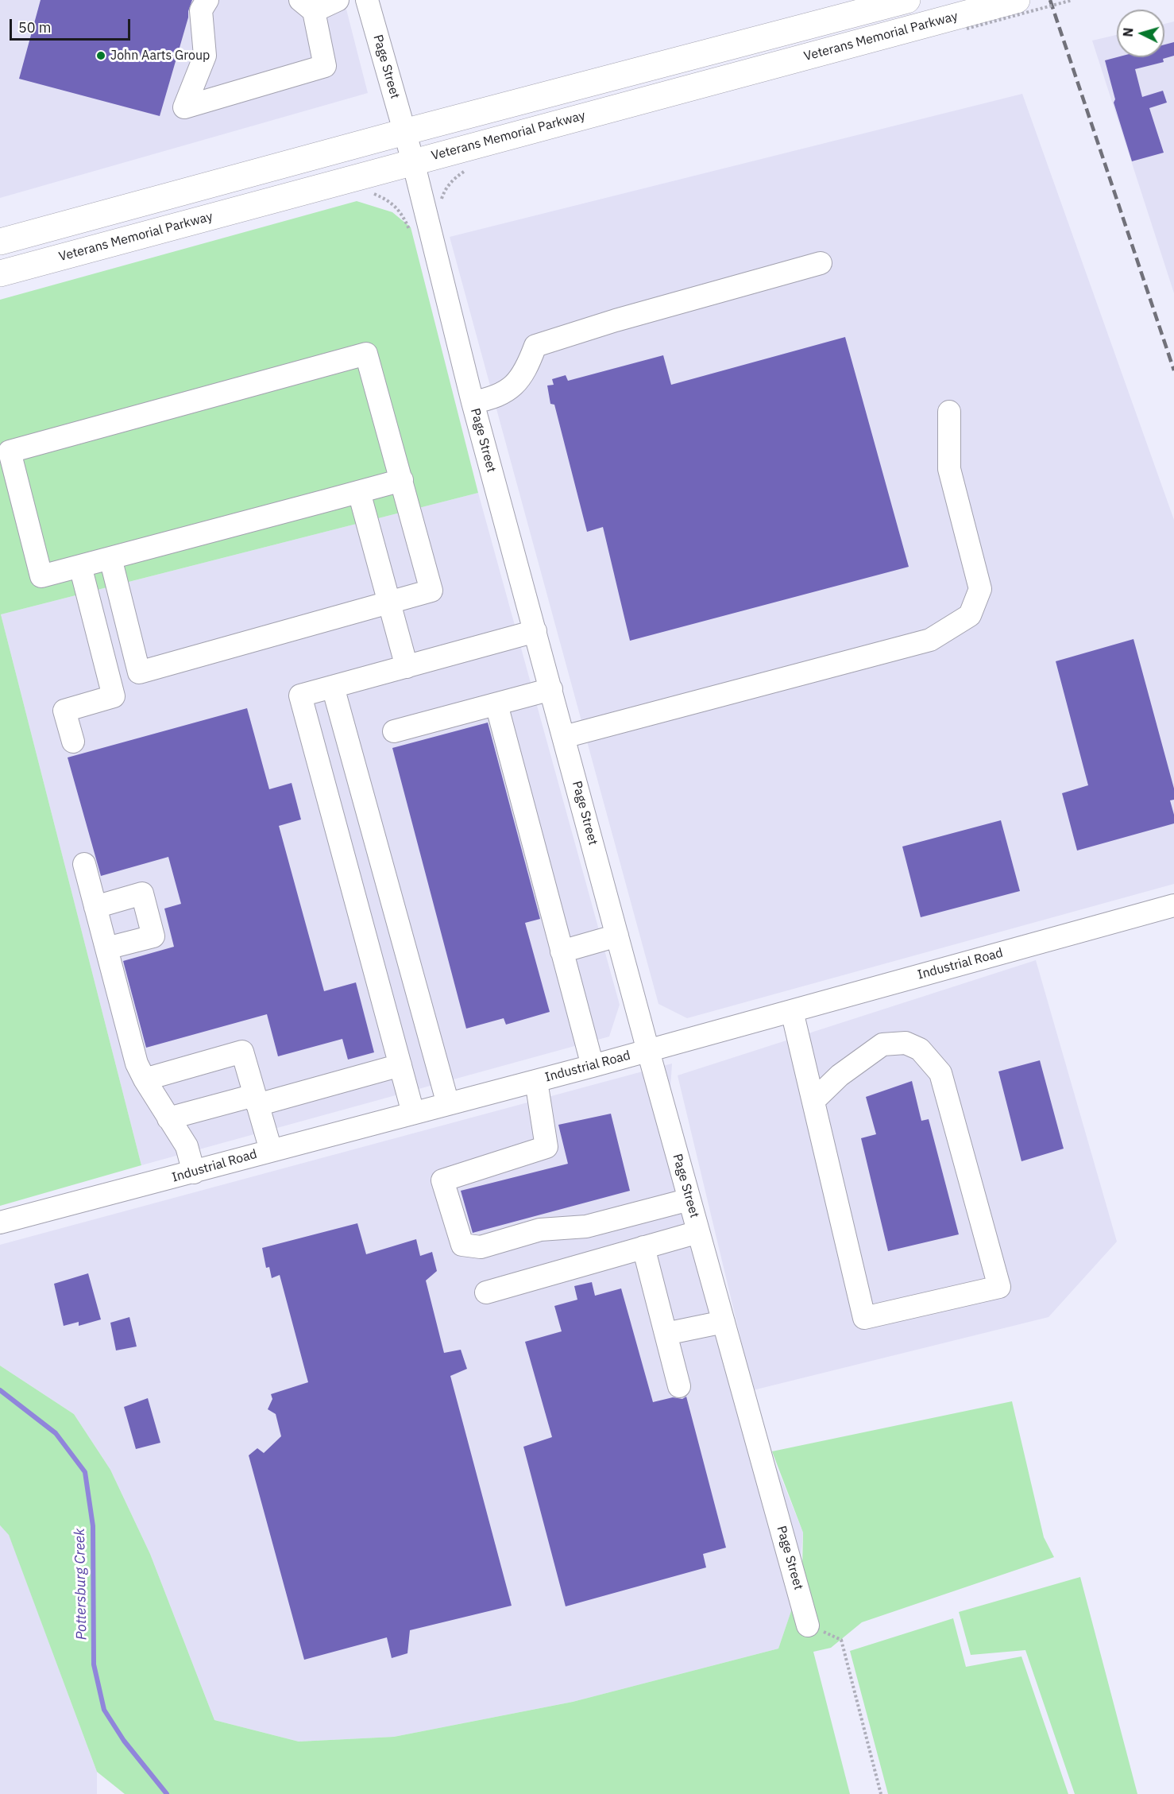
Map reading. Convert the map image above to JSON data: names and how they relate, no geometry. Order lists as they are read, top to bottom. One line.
{"streets":{"highway":["Veterans Memorial Parkway"],"street":["Page Street","Industrial Road"]},"crossings":[["Veterans Memorial Parkway","Page Street"],["Page Street","Industrial Road"]],"water":["Pottersburg Creek"],"places":["John Aarts Group"],"scale_bar":"50 m","north":"left"}
